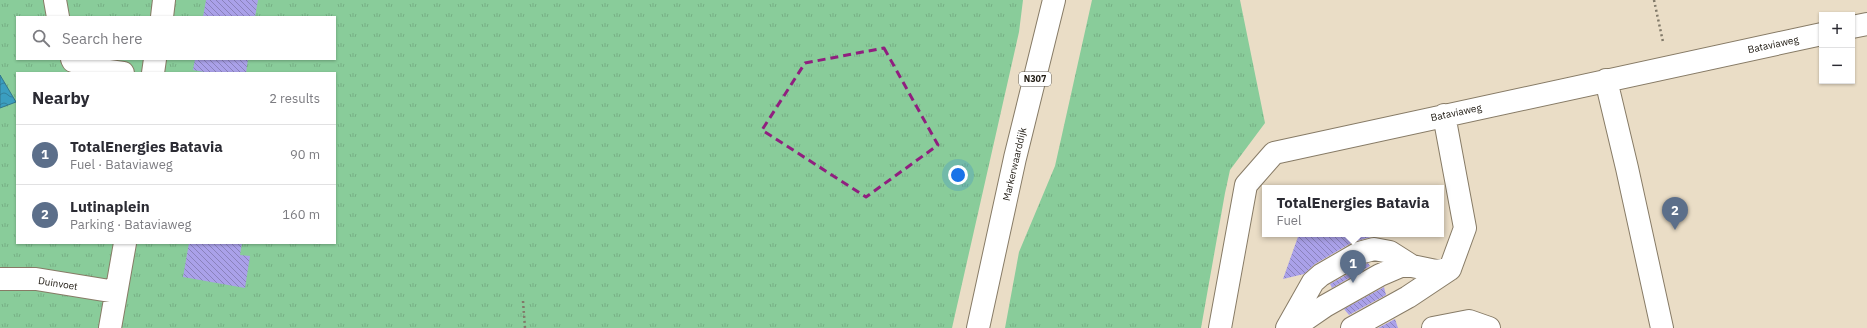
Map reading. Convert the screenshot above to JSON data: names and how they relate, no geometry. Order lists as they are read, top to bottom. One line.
{"streets":{"street":["Bataviaweg","N307","Markerwaarddijk","Duinvoet"]},"page":{"map_buttons":["+","−"],"search":"Search here","heading":["Nearby","2 results"],"list":[{"mark":"1","name":"TotalEnergies Batavia","note":"Fuel · Bataviaweg","value":"90 m"},{"mark":"2","name":"Lutinaplein","note":"Parking · Bataviaweg","value":"160 m"}],"popup":["TotalEnergies Batavia","Fuel"],"pins":["2","1"]}}
